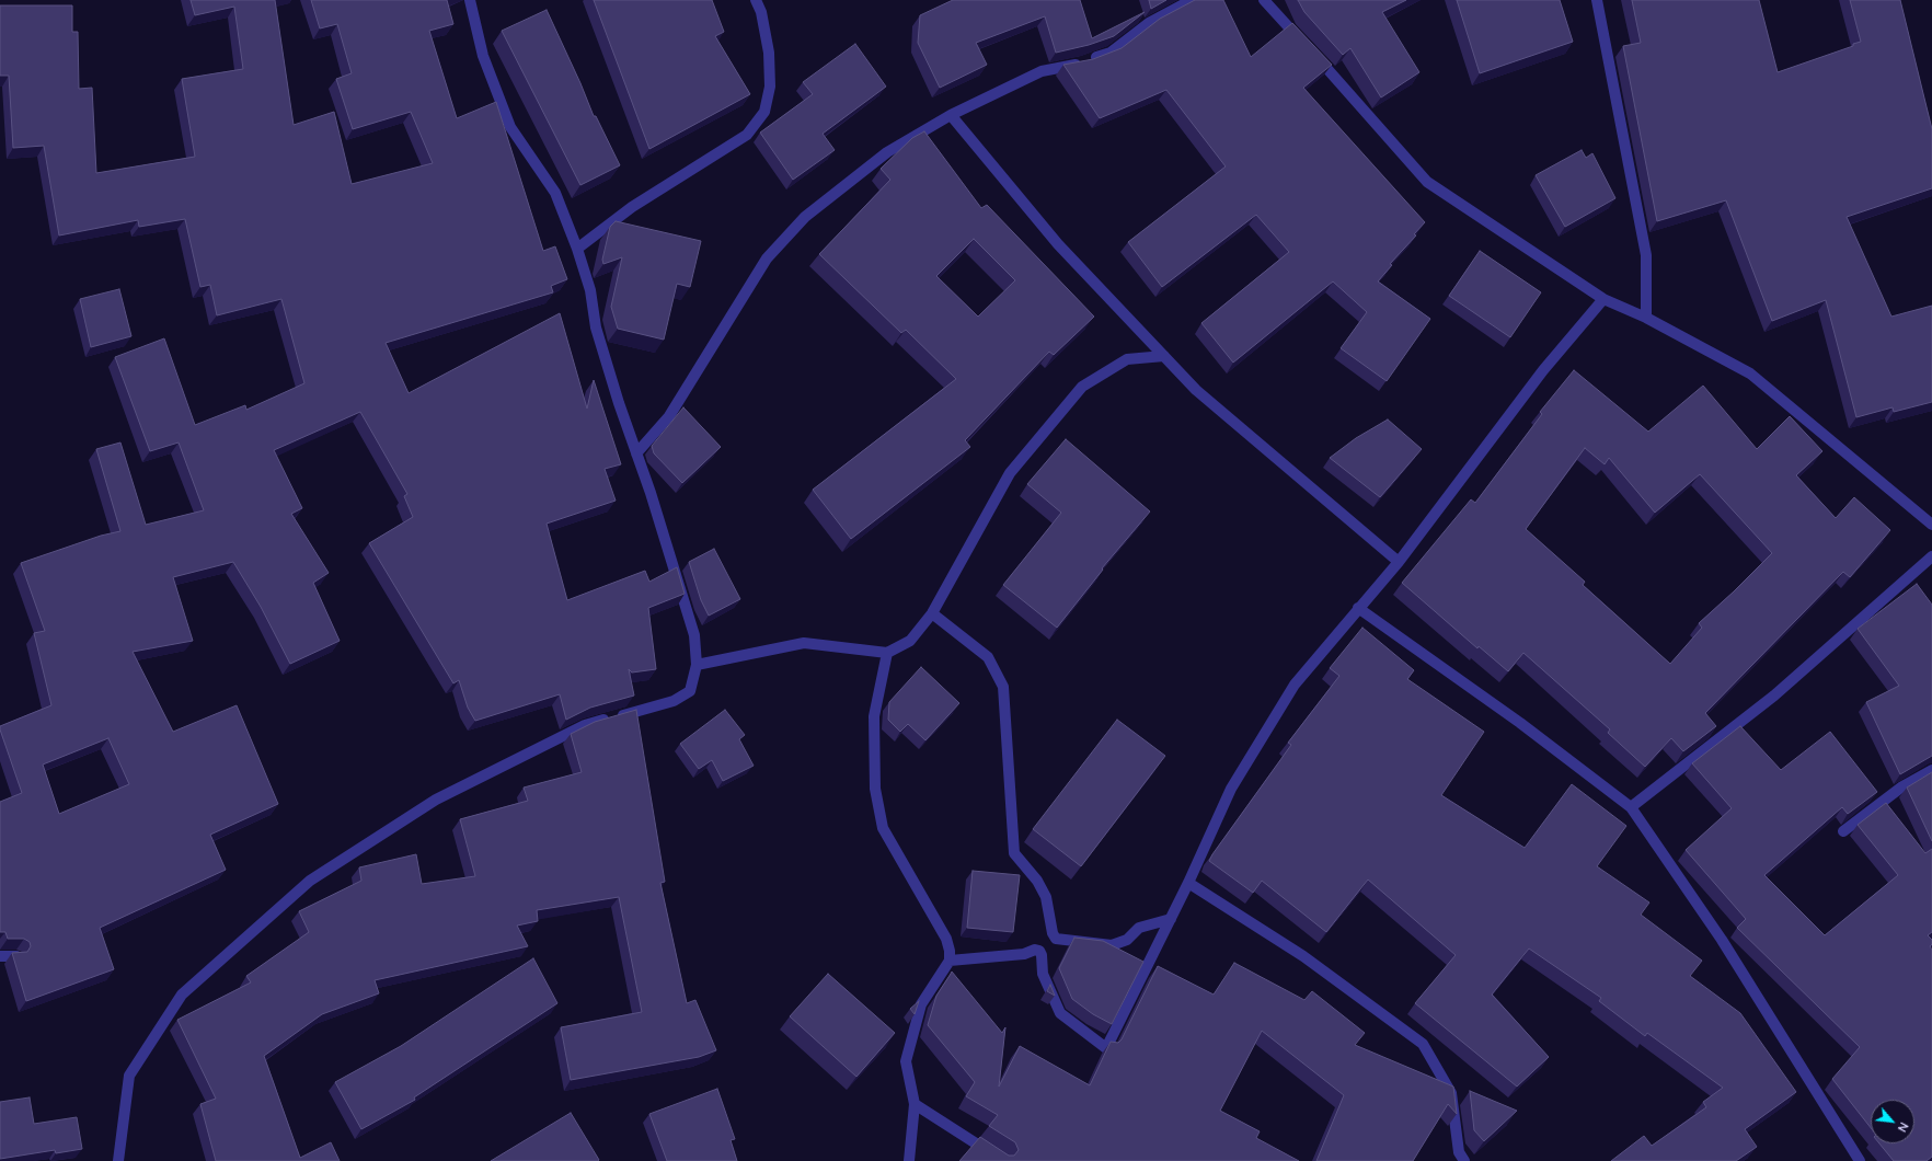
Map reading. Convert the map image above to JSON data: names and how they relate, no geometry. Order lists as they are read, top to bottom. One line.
{"north":"bottom right"}
